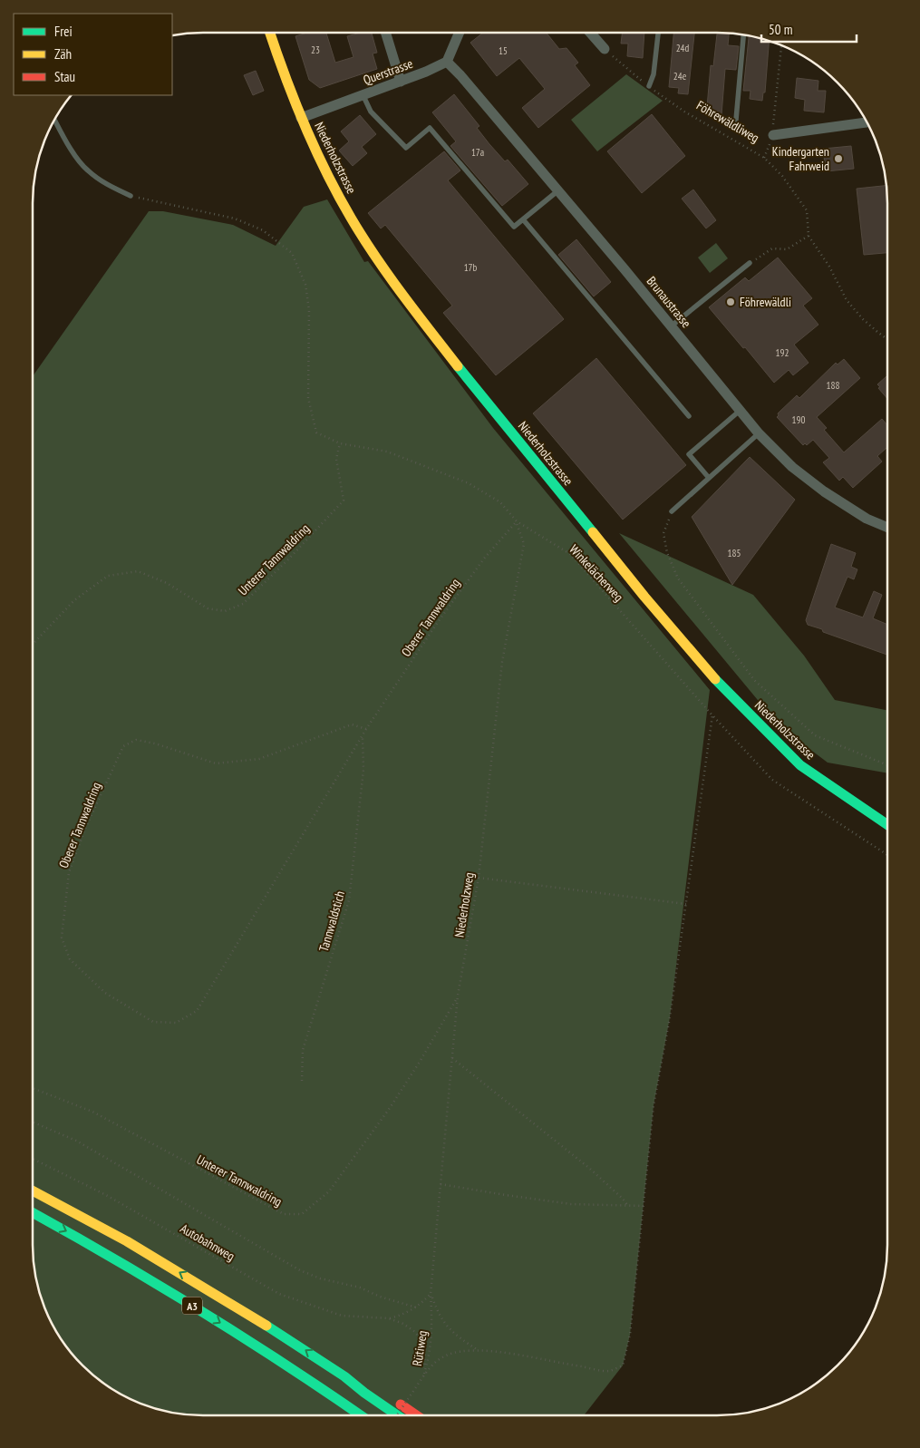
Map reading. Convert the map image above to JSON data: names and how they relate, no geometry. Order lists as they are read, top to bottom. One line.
{"streets":{"main road":["Niederholzstrasse","A3"],"street":["Querstrasse","Brunaustrasse"],"path":["Föhrewäldliweg","Unterer Tannwaldring","Winkelächerweg","Oberer Tannwaldring","Niederholzweg","Tannwaldstich","Autobahnweg","Rütiweg"]},"crossings":[["Querstrasse","Niederholzstrasse"],["Querstrasse","Brunaustrasse"],["Unterer Tannwaldring","Winkelächerweg"],["Unterer Tannwaldring","Niederholzweg"],["Winkelächerweg","Oberer Tannwaldring"],["Winkelächerweg","Niederholzweg"],["Oberer Tannwaldring","Niederholzweg"],["Oberer Tannwaldring","Tannwaldstich"],["Niederholzweg","Autobahnweg"],["Niederholzweg","Rütiweg"],["Autobahnweg","Rütiweg"]],"places":["Kindergarten Fahrweid","Föhrewäldli"],"house_numbers":["24d","23","15","24e","17a","17b","192","188","190","185"],"legend":["Frei","Zäh","Stau"],"scale_bar":"50 m"}
